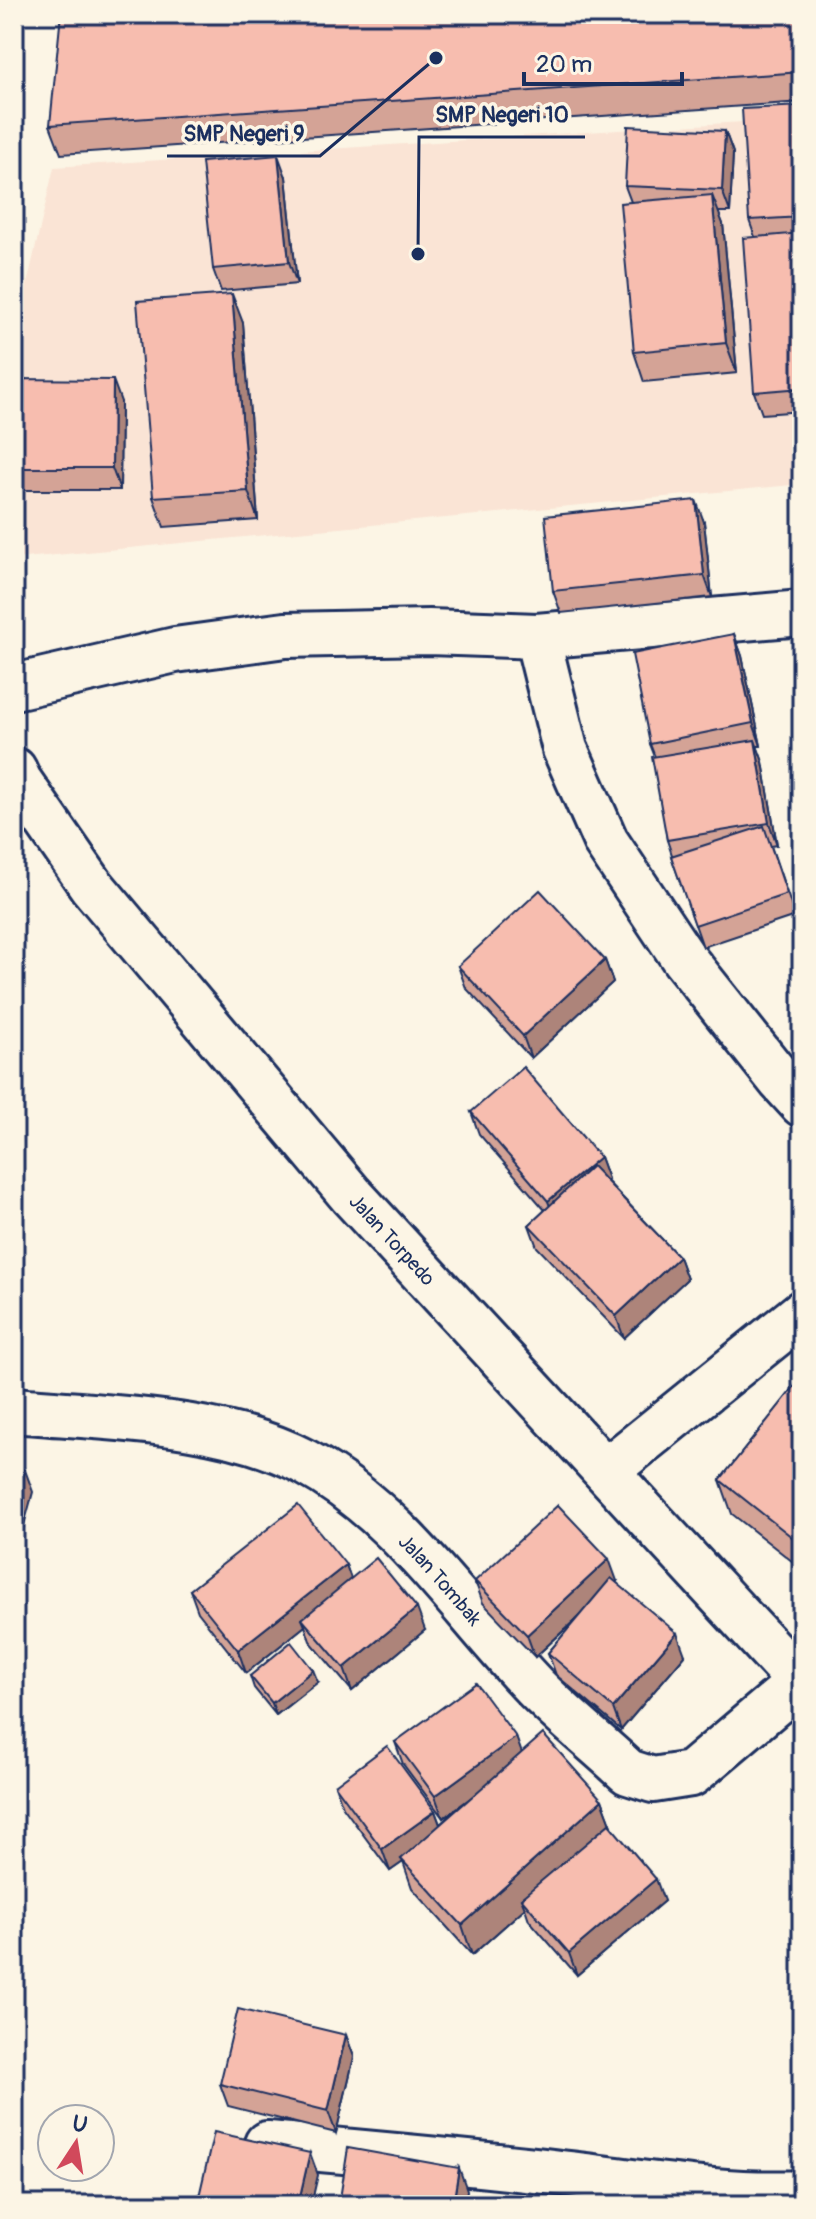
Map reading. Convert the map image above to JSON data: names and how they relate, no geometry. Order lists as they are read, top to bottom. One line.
{"streets":{"street":["Jalan Torpedo","Jalan Tombak"]},"crossings":[["Jalan Torpedo","Jalan Tombak"]],"places":["SMP Negeri 9","SMP Negeri 10"],"scale_bar":"20 m","north":"top"}
